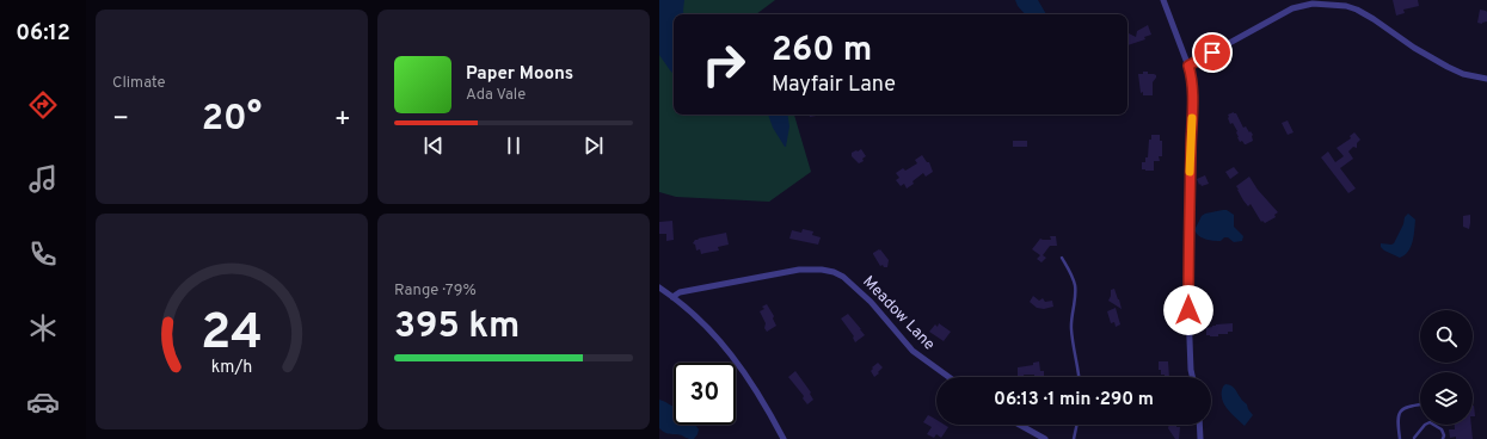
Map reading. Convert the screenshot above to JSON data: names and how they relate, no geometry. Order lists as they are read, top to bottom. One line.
{"streets":{"street":["Meadow Lane"]},"page":{"tabs":"06:12","tile":["Climate",["Range · 79%","395 km"]],"turn":["260 m","Mayfair Lane"],"song":["Paper Moons","Ada Vale"],"heat":["−","20°","+"],"limit":"30","trip":"06:13 · 1 min · 290 m","gauge":["24","km/h"]}}
